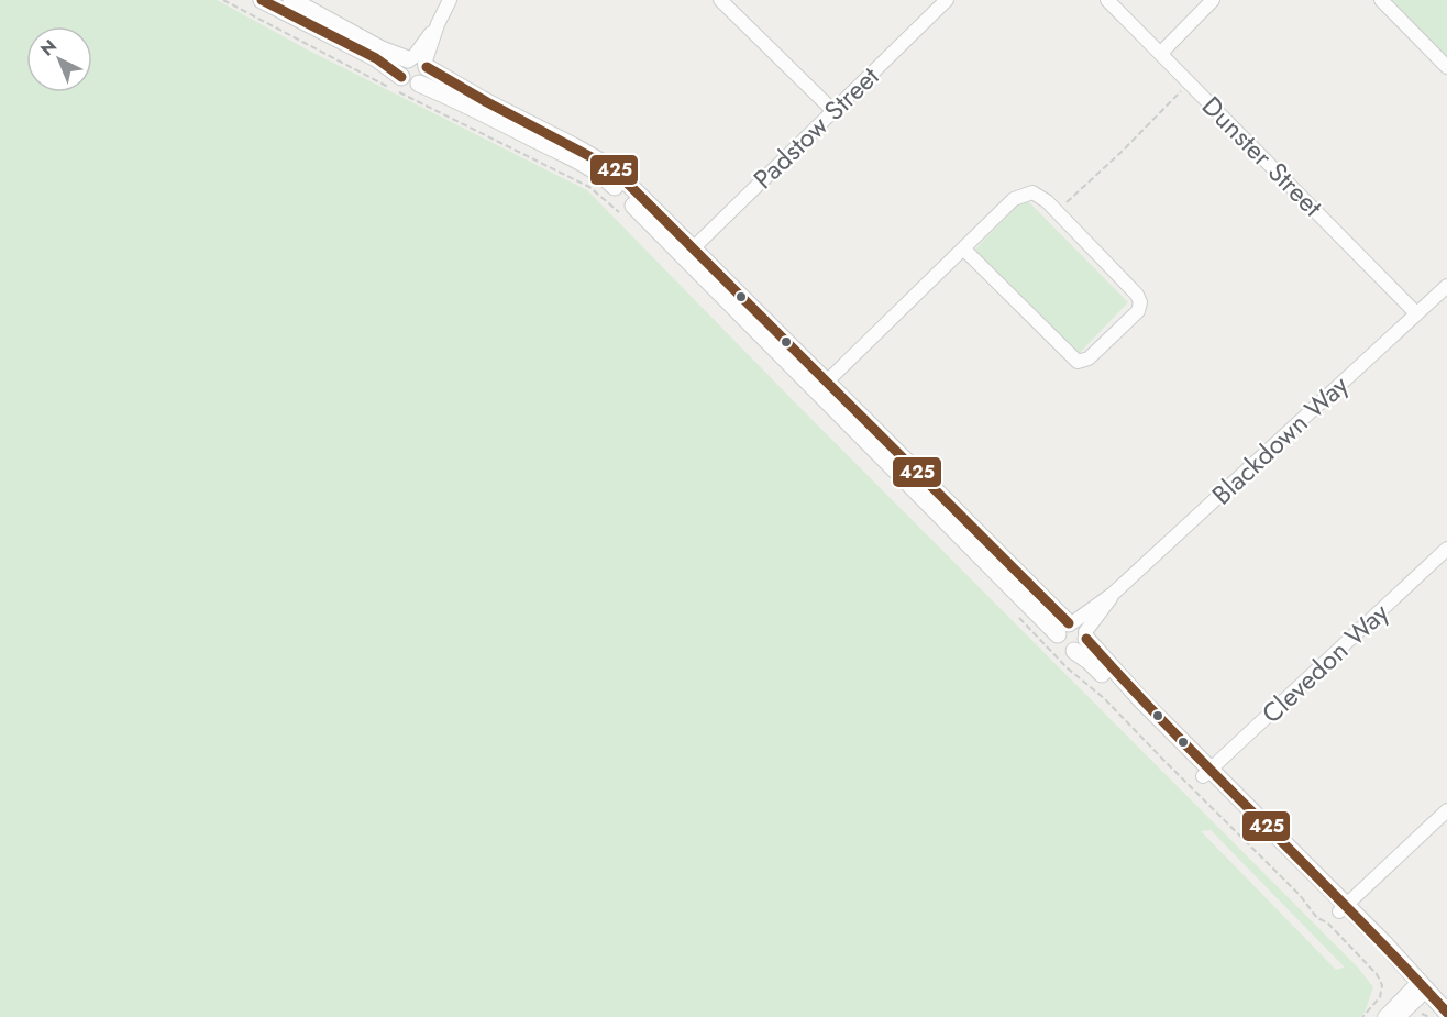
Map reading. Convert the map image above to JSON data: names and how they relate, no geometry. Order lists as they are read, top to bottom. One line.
{"streets":{"street":["Padstow Street","Dunster Street","Blackdown Way","Clevedon Way"]},"crossings":[["Dunster Street","Blackdown Way"]],"lines":["transit line 425"],"north":"top left"}
